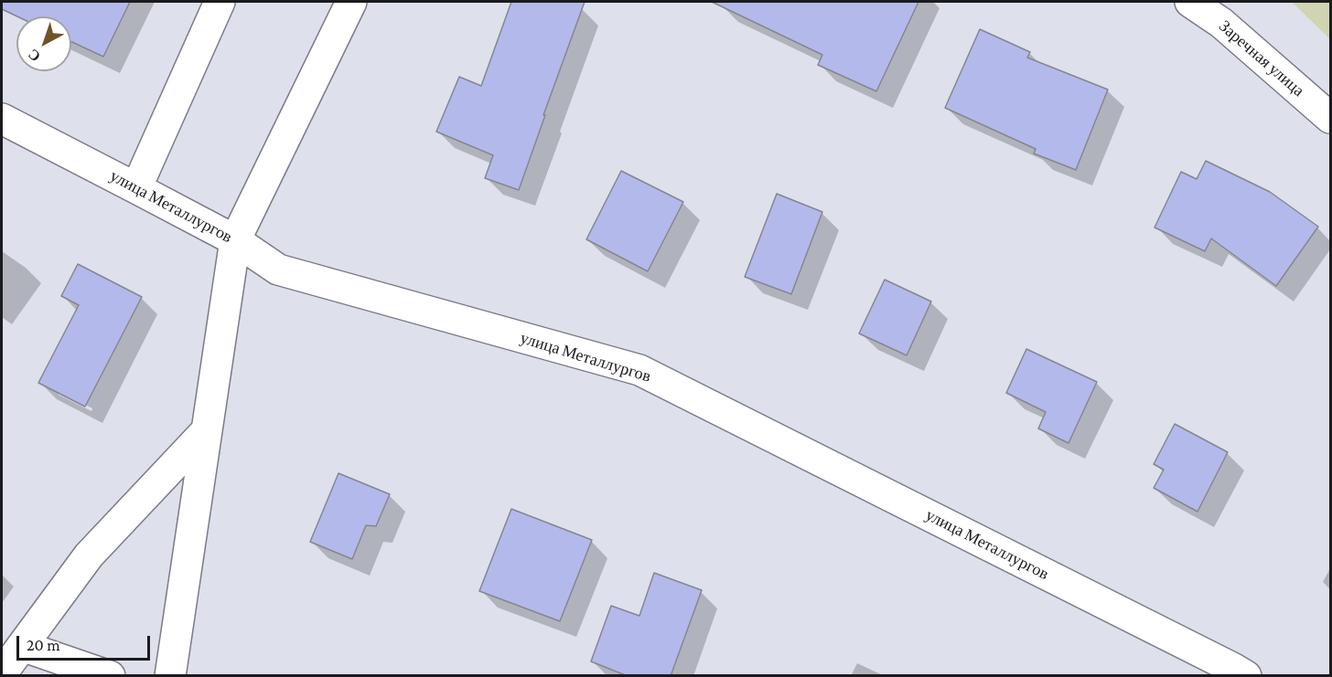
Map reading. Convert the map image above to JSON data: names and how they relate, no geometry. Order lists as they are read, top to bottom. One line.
{"streets":{"street":["Заречная улица","улица Металлургов"]},"scale_bar":"20 m","north":"bottom left"}
